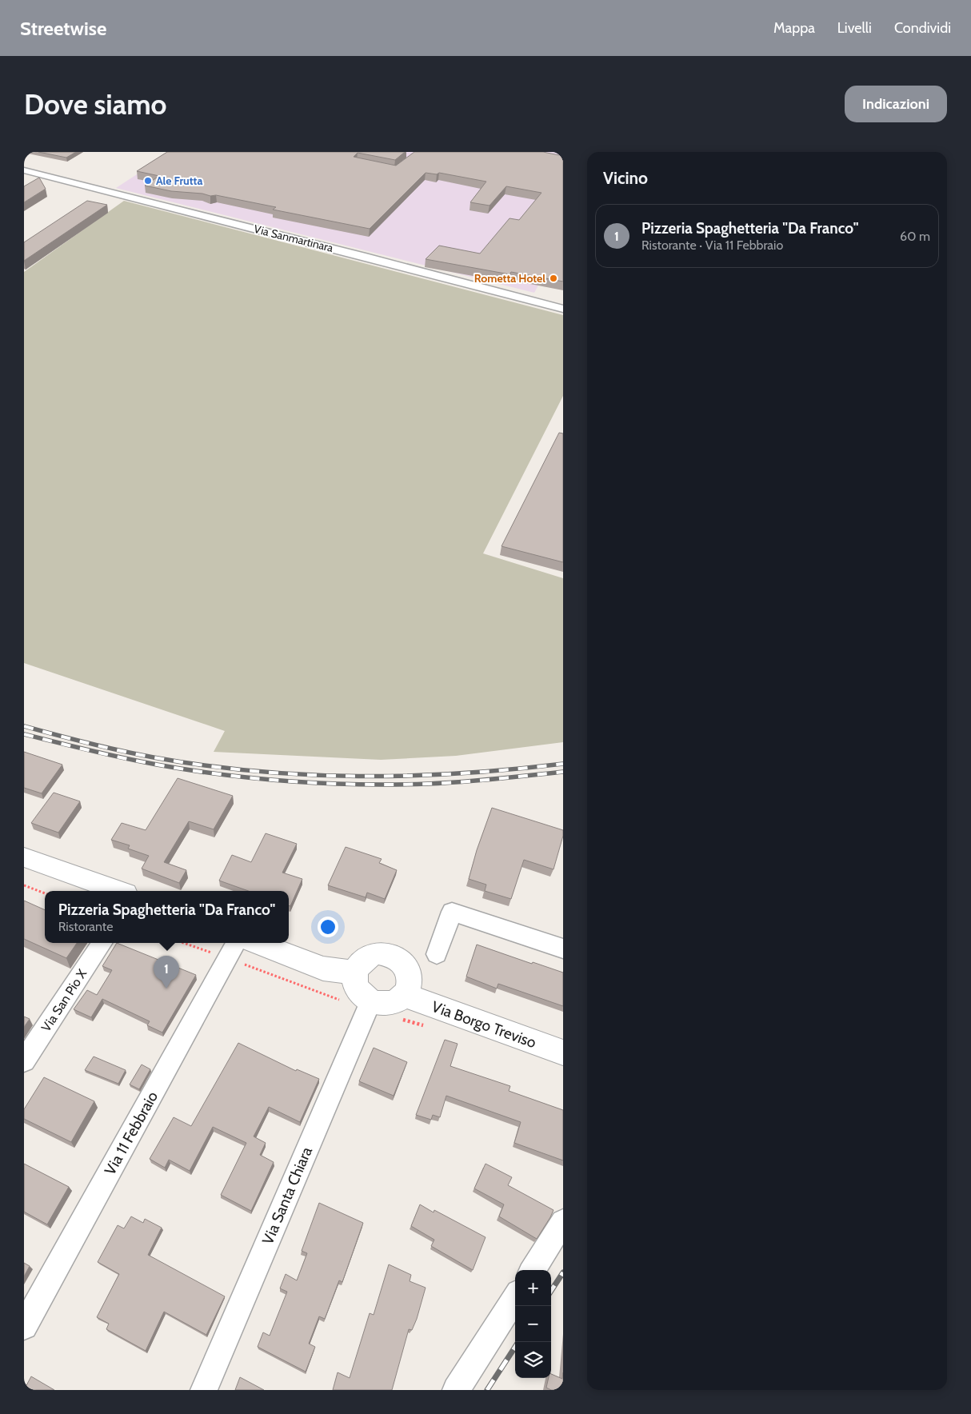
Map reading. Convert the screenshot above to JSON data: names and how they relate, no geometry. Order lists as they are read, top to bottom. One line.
{"streets":{"street":["Via Sanmartinara","Via San Pio X","Via Borgo Treviso","Via 11 Febbraio","Via Santa Chiara"]},"crossings":[["Via Borgo Treviso","Via Santa Chiara"]],"places":["Ale Frutta","Rometta Hotel"],"page":{"header":"Streetwise","nav":["Mappa","Livelli","Condividi"],"buttons":"Indicazioni","title":"Dove siamo","heading":"Vicino","list":[{"mark":"1","name":"Pizzeria Spaghetteria \"Da Franco\"","note":"Ristorante · Via 11 Febbraio","value":"60 m"}],"popup":["Pizzeria Spaghetteria \"Da Franco\"","Ristorante"],"pins":"1","map_buttons":["+","−"]}}
